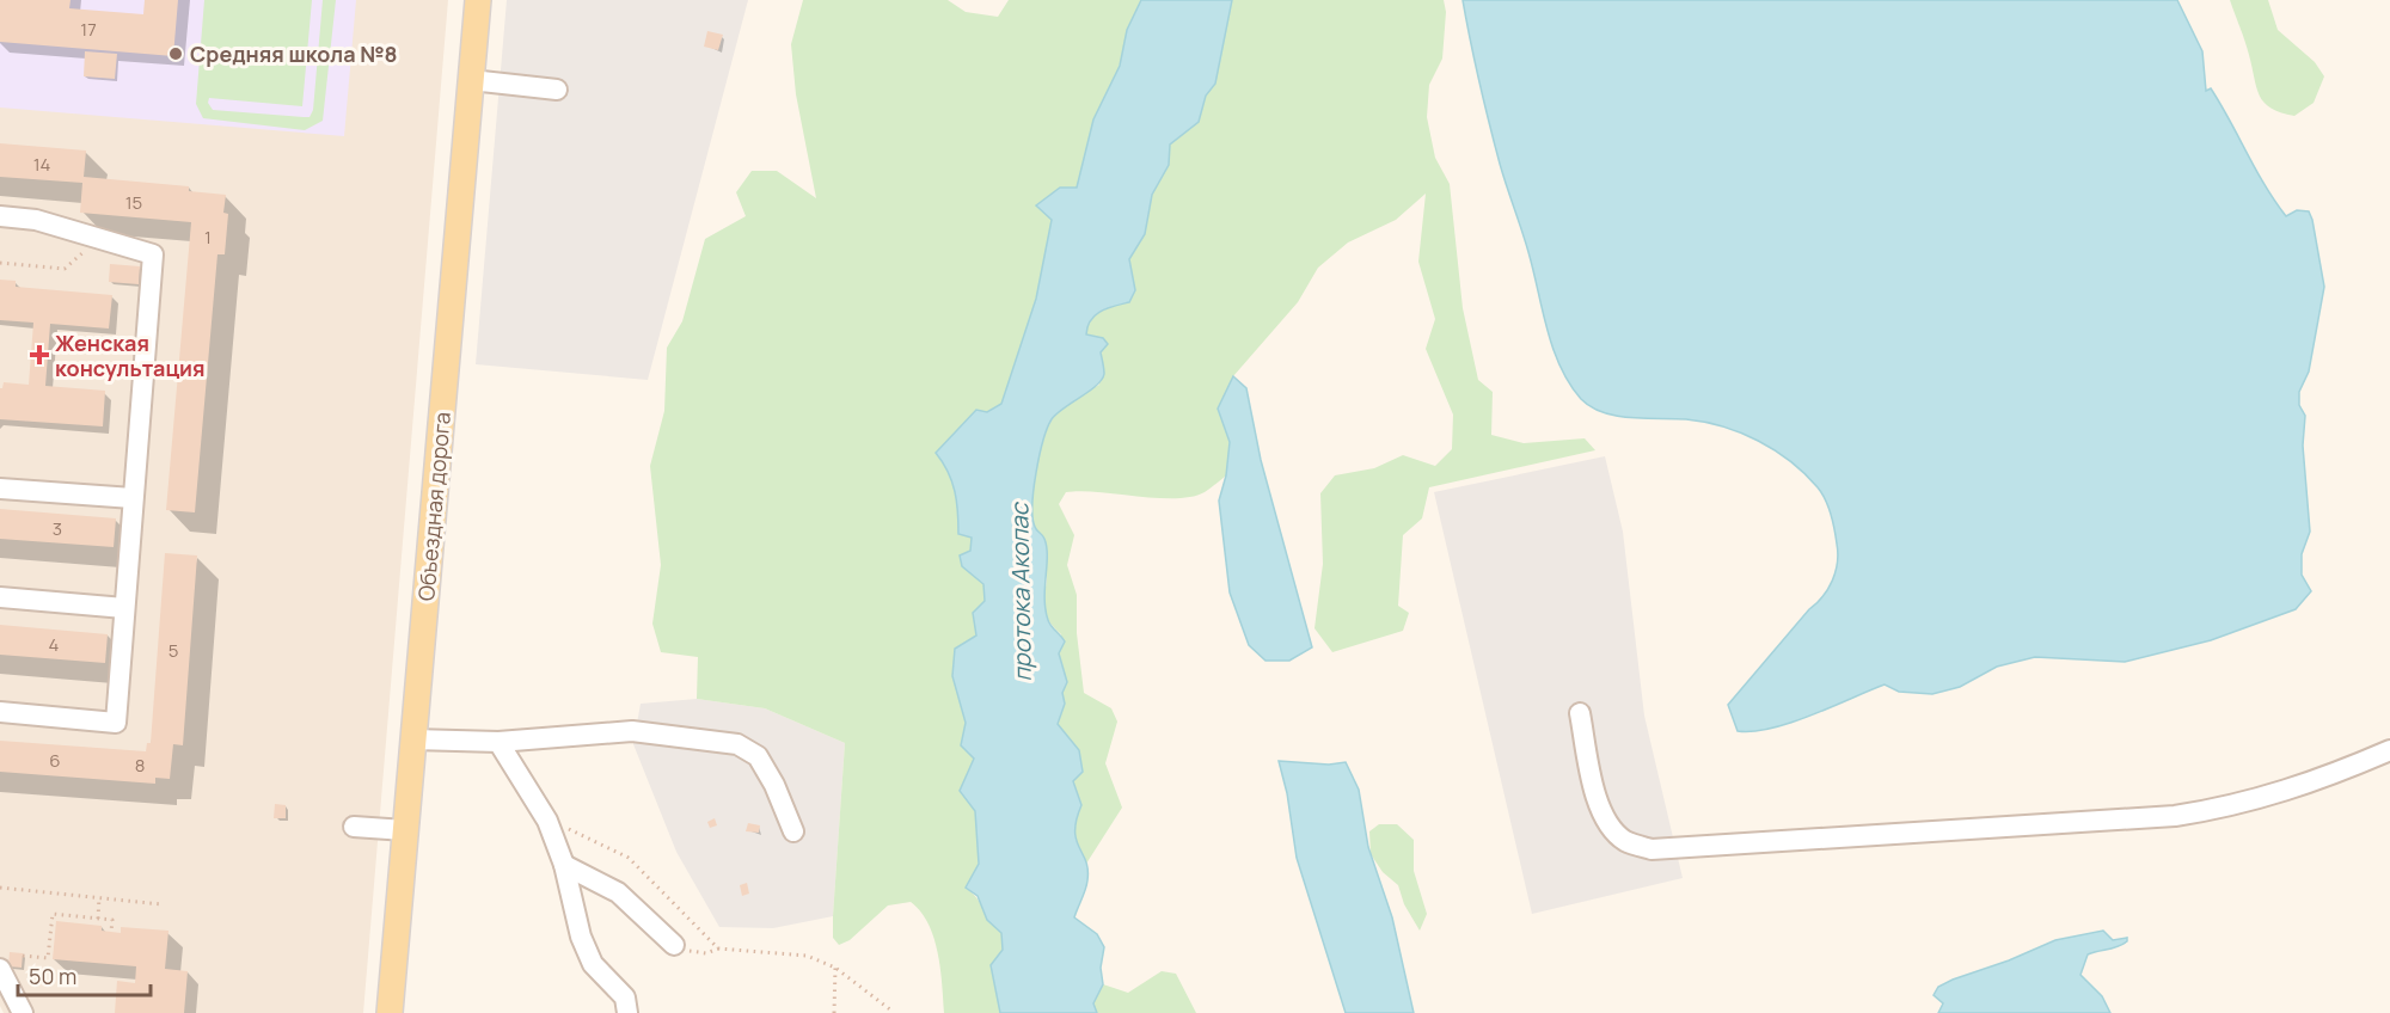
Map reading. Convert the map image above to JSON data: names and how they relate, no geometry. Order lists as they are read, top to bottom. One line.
{"streets":{"main road":["Объездная дорога"]},"water":["протока Акопас"],"places":{"other":["Средняя школа №8"],"health":["Женская консультация"]},"house_numbers":["17","14","15","1","3","4","5","6","8"],"scale_bar":"50 m"}
